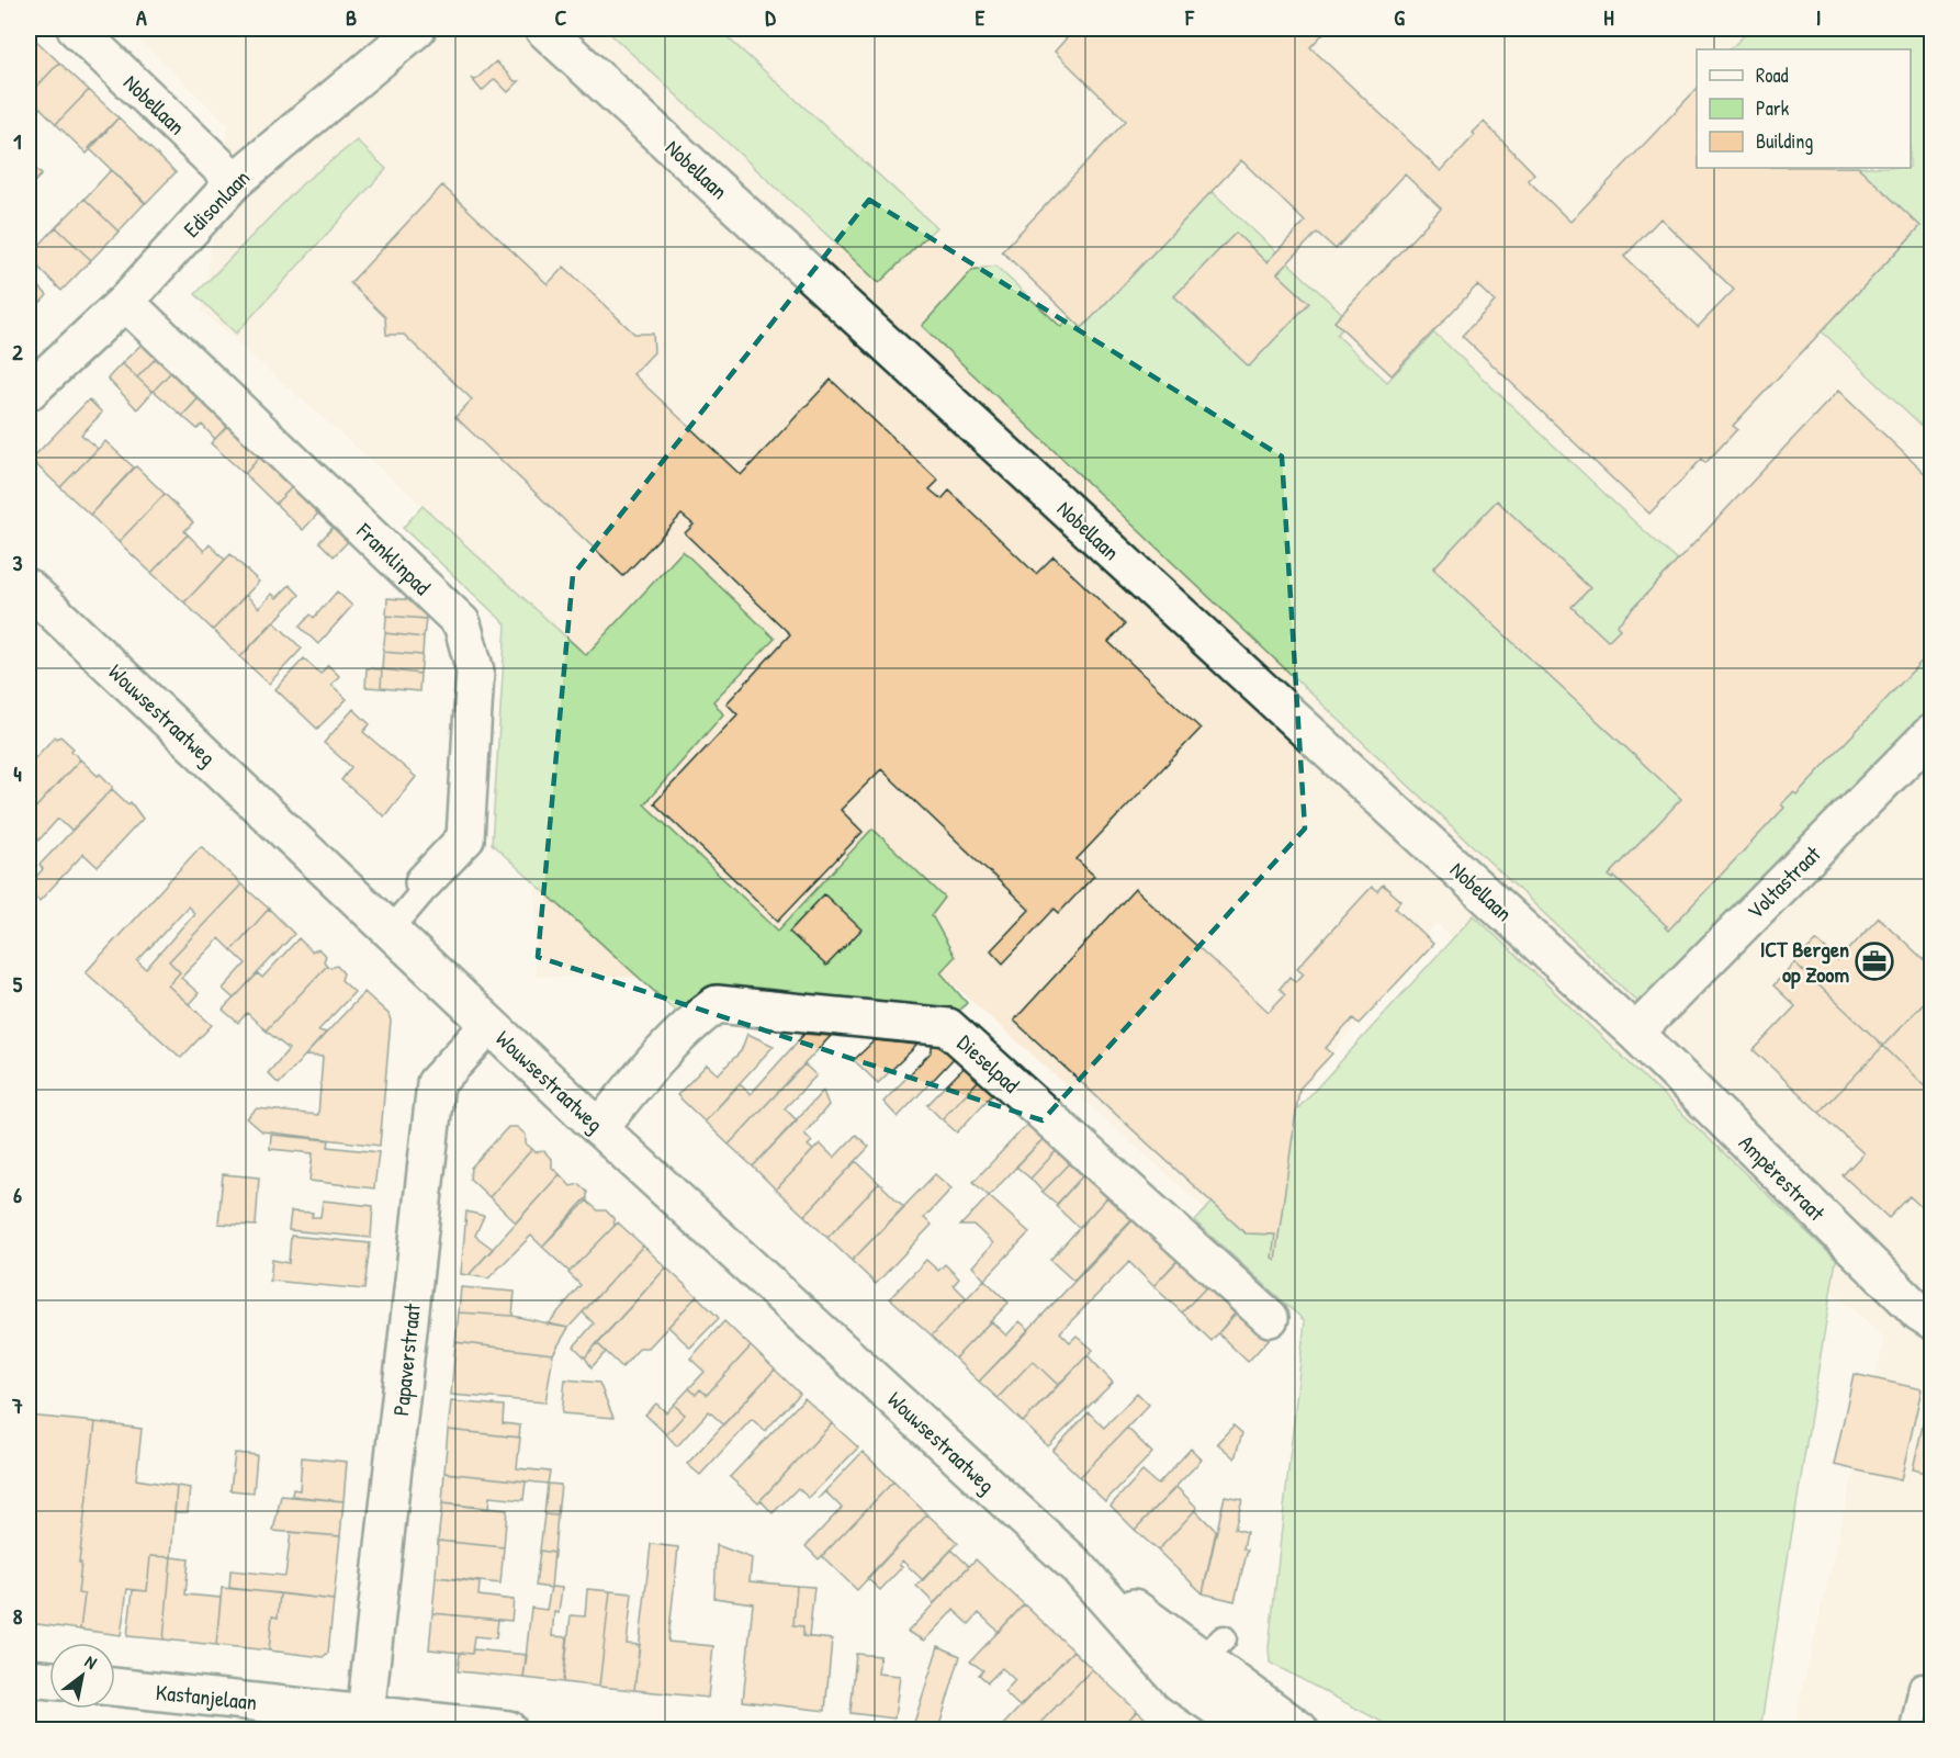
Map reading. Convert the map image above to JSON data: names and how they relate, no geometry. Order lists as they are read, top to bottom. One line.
{"streets":{"street":["Nobellaan","Edisonlaan","Franklinpad","Wouwsestraatweg","Voltastraat","Dieselpad","Ampèrestraat","Papaverstraat","Kastanjelaan"]},"crossings":[["Nobellaan","Edisonlaan"],["Nobellaan","Voltastraat"],["Nobellaan","Ampèrestraat"],["Edisonlaan","Franklinpad"],["Wouwsestraatweg","Dieselpad"],["Wouwsestraatweg","Papaverstraat"],["Voltastraat","Ampèrestraat"],["Papaverstraat","Kastanjelaan"]],"places":{"office":["ICT Bergen op Zoom"]},"legend":["Road","Park","Building"],"north":"top right","grid":{"columns":["A","B","C","D","E","F","G","H","I"],"rows":["1","2","3","4","5","6","7","8"]}}
